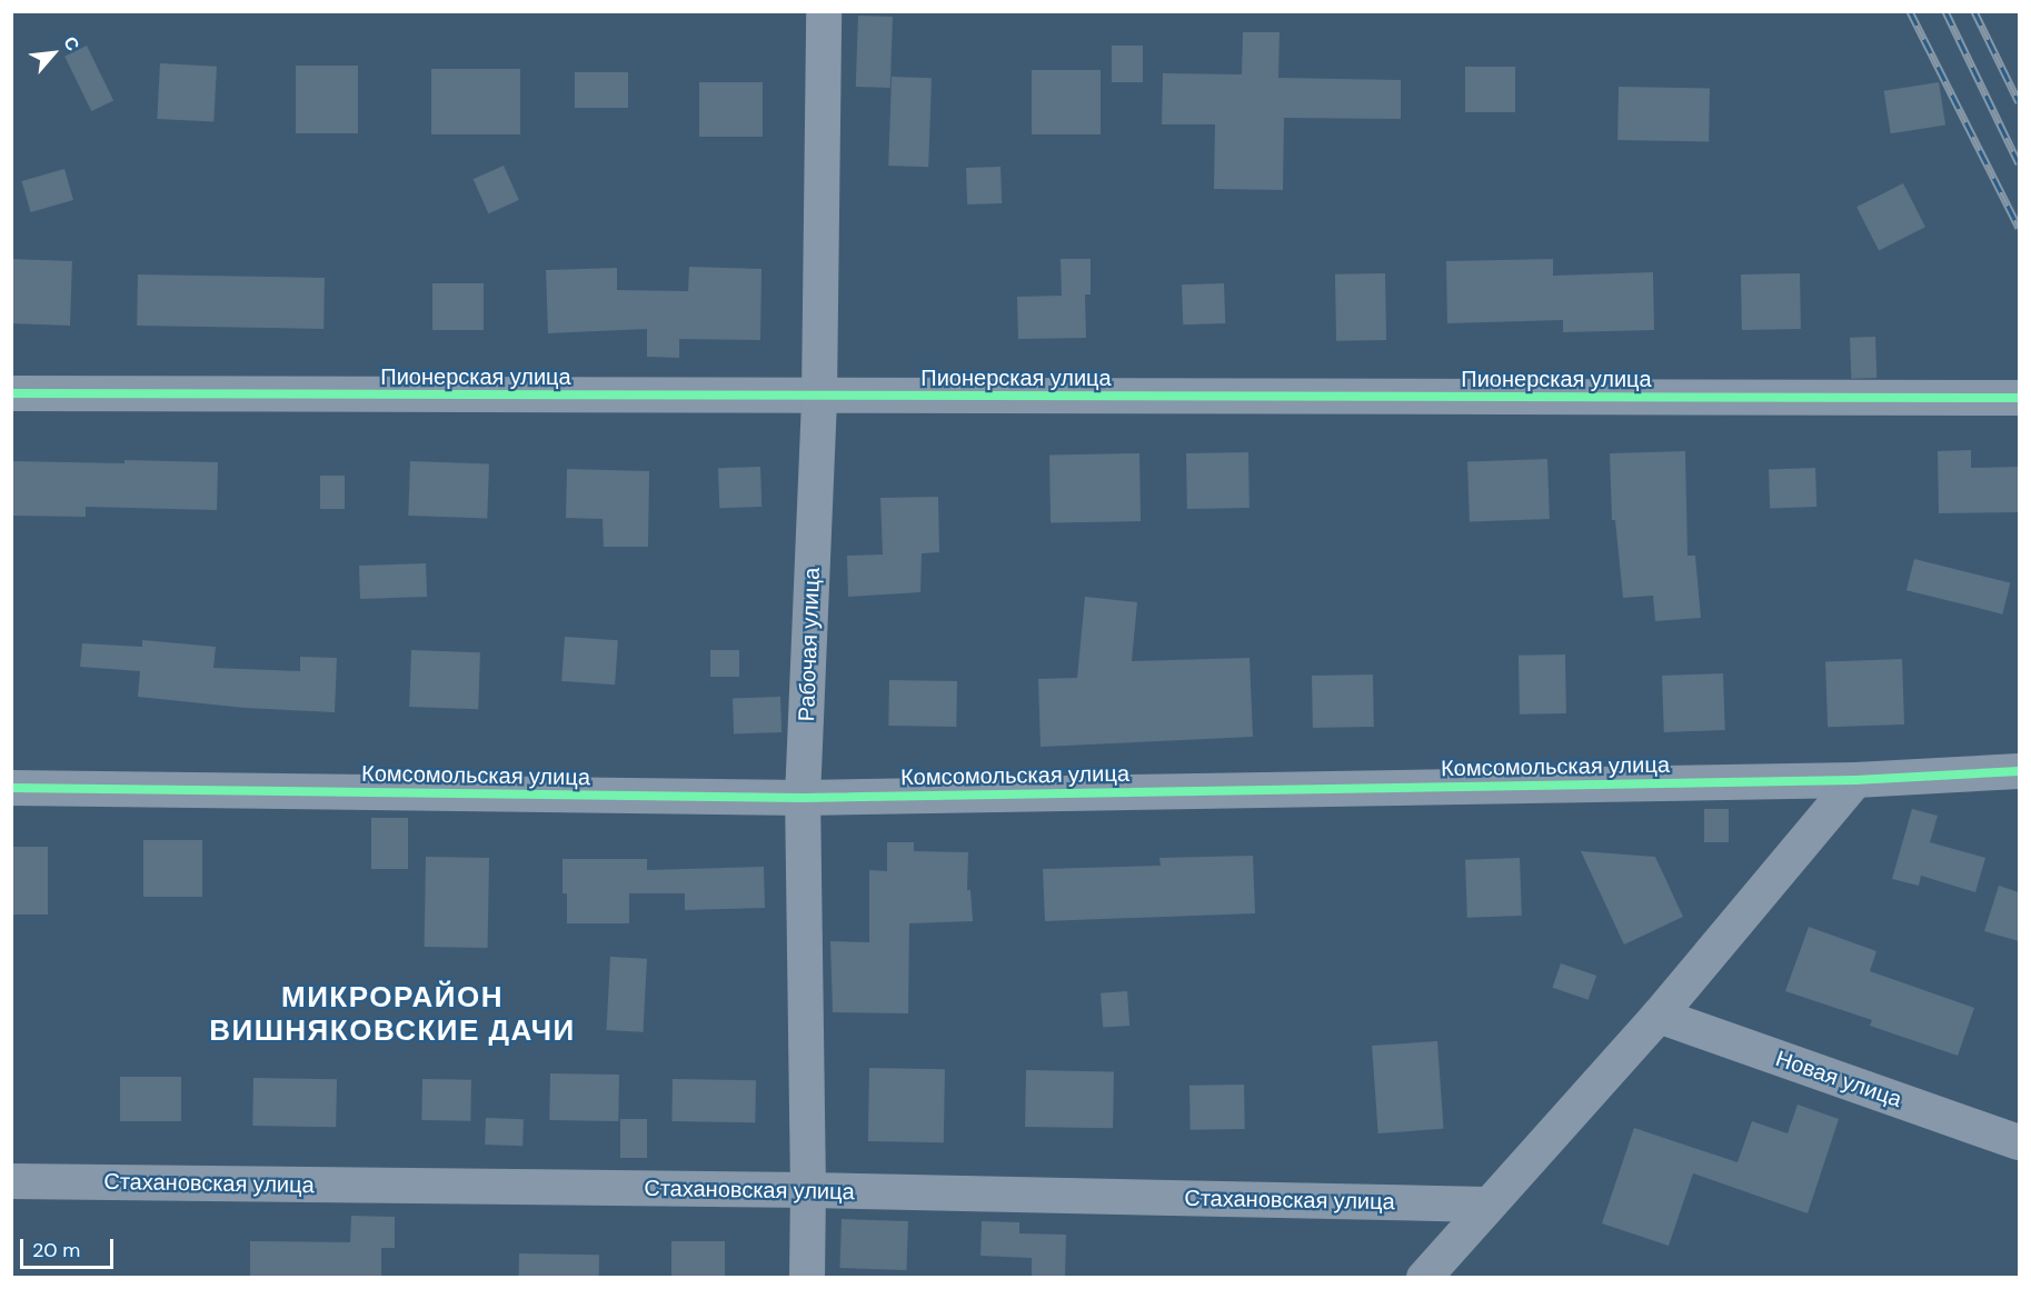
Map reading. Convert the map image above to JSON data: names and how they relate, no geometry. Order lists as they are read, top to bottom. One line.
{"streets":{"street":["Пионерская улица","Рабочая улица","Комсомольская улица","Новая улица","Стахановская улица"]},"crossings":[["Пионерская улица","Рабочая улица"],["Рабочая улица","Комсомольская улица"],["Рабочая улица","Стахановская улица"]],"districts":["МИКРОРАЙОН ВИШНЯКОВСКИЕ ДАЧИ"],"scale_bar":"20 m","north":"top right"}
